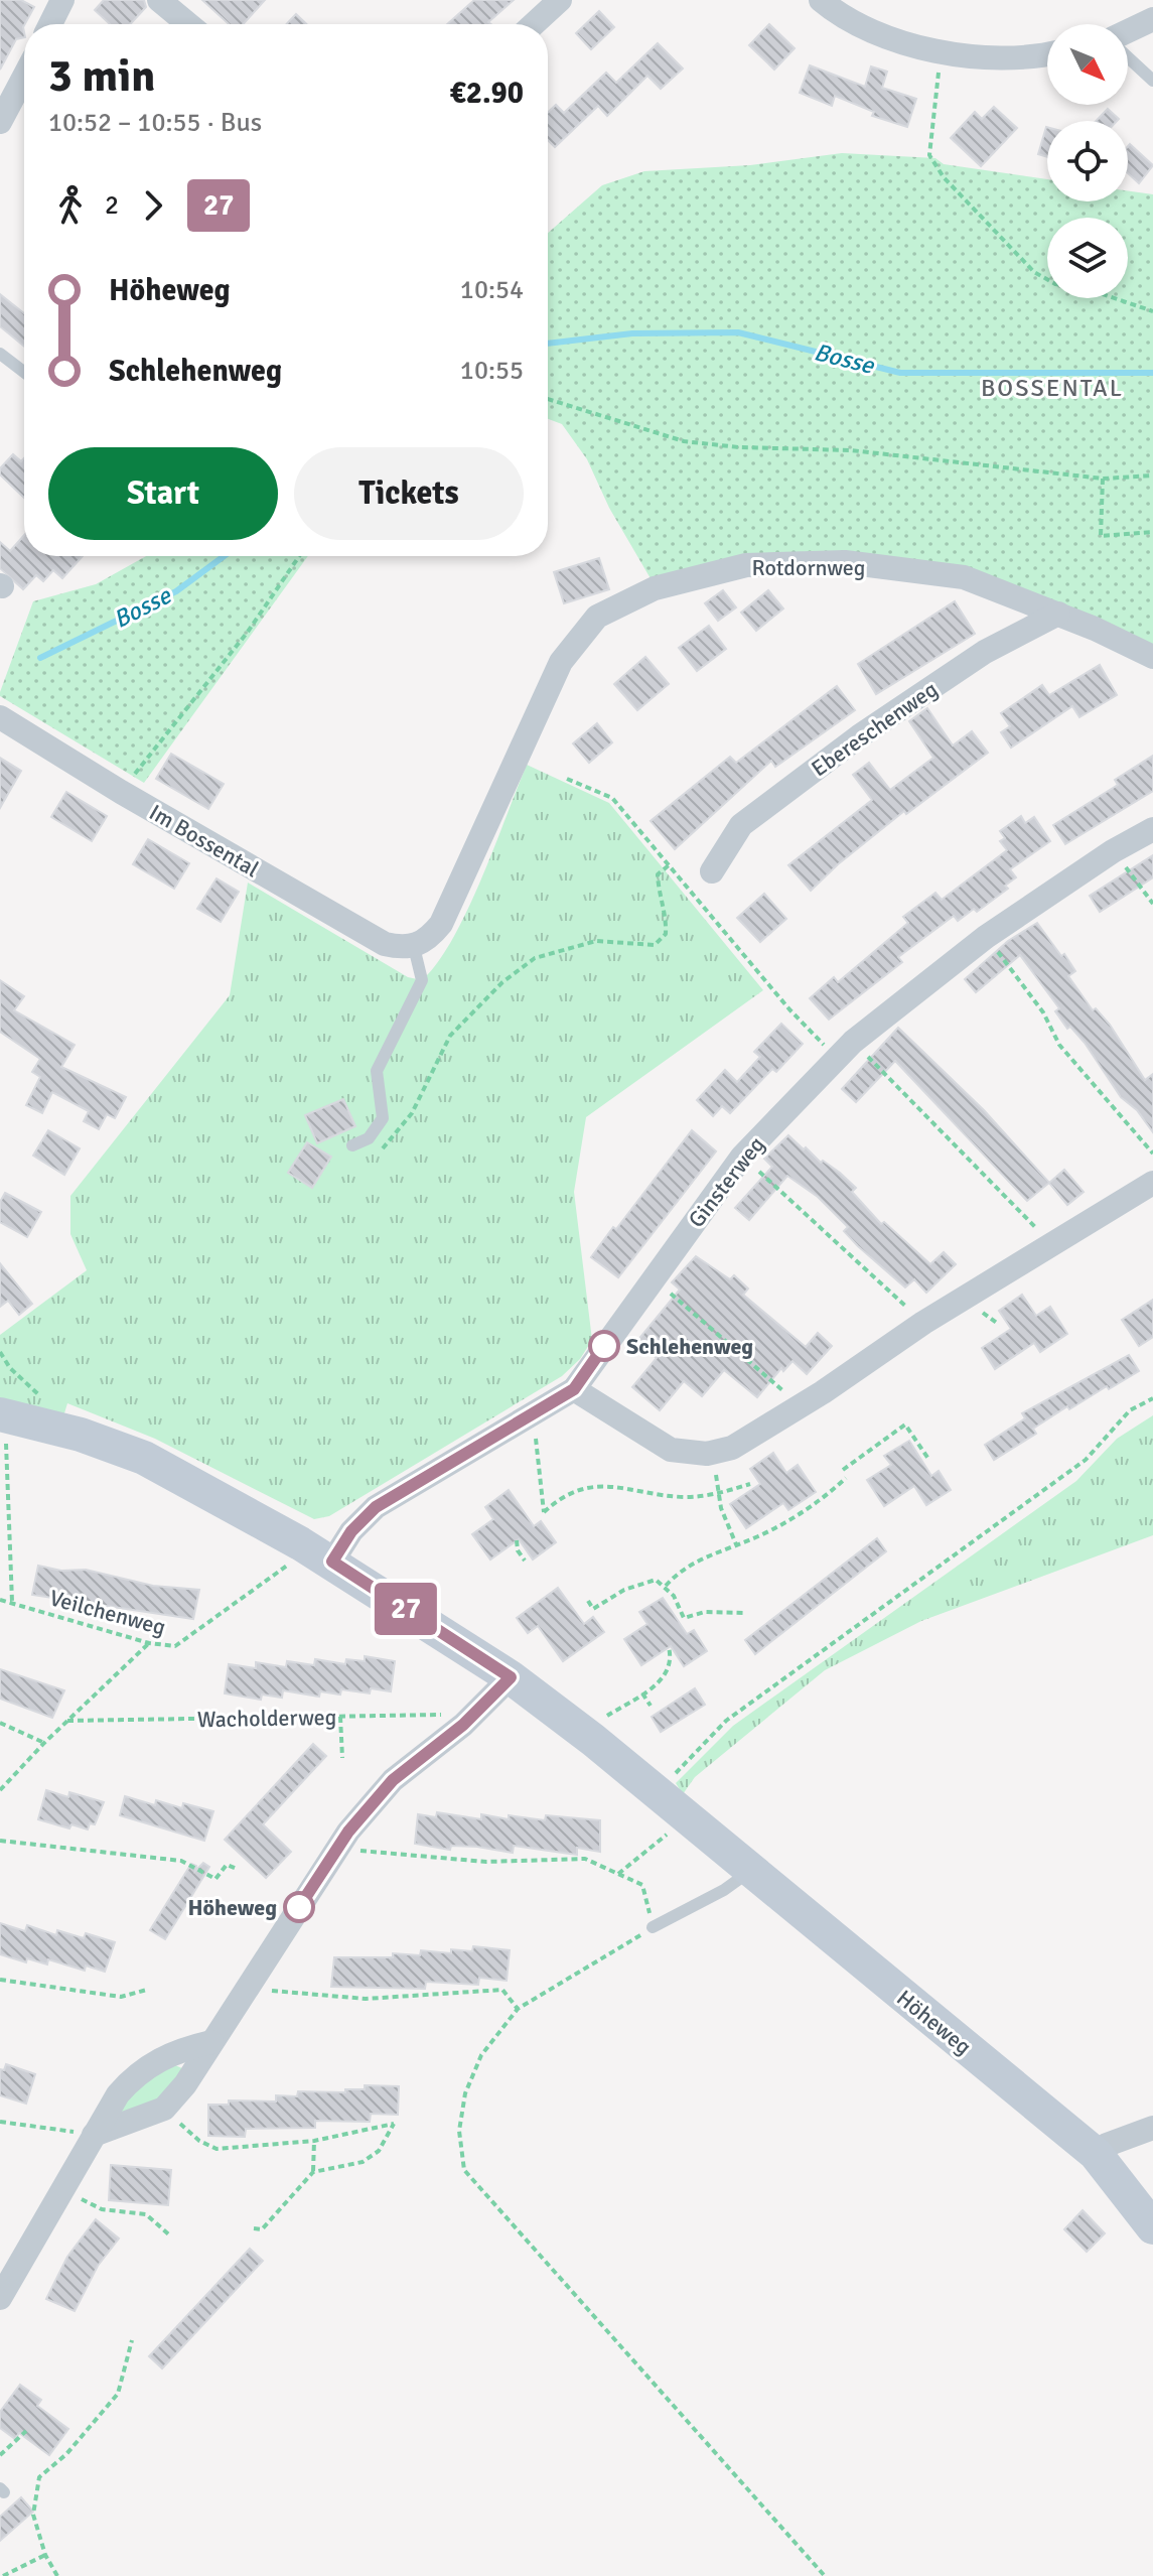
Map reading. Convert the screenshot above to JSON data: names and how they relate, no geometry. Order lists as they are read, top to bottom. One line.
{"streets":{"street":["Rotdornweg","Ebereschenweg","Im Bossental","Ginsterweg","Höheweg"],"path":["Veilchenweg","Wacholderweg"]},"crossings":[["Rotdornweg","Ebereschenweg"],["Rotdornweg","Im Bossental"],["Ginsterweg","Höheweg"]],"districts":["BOSSENTAL"],"water":["Bosse"],"places":["Schlehenweg","Höheweg"],"lines":["bus line 27"],"north":"bottom right","page":{"on_map":"27","heading":["3 min","10:52 – 10:55 · Bus","€2.90"],"legs":["2","27"],"list":[{"name":"Höheweg","value":"10:54"},{"name":"Schlehenweg","value":"10:55"}],"buttons":["Start","Tickets"]}}
